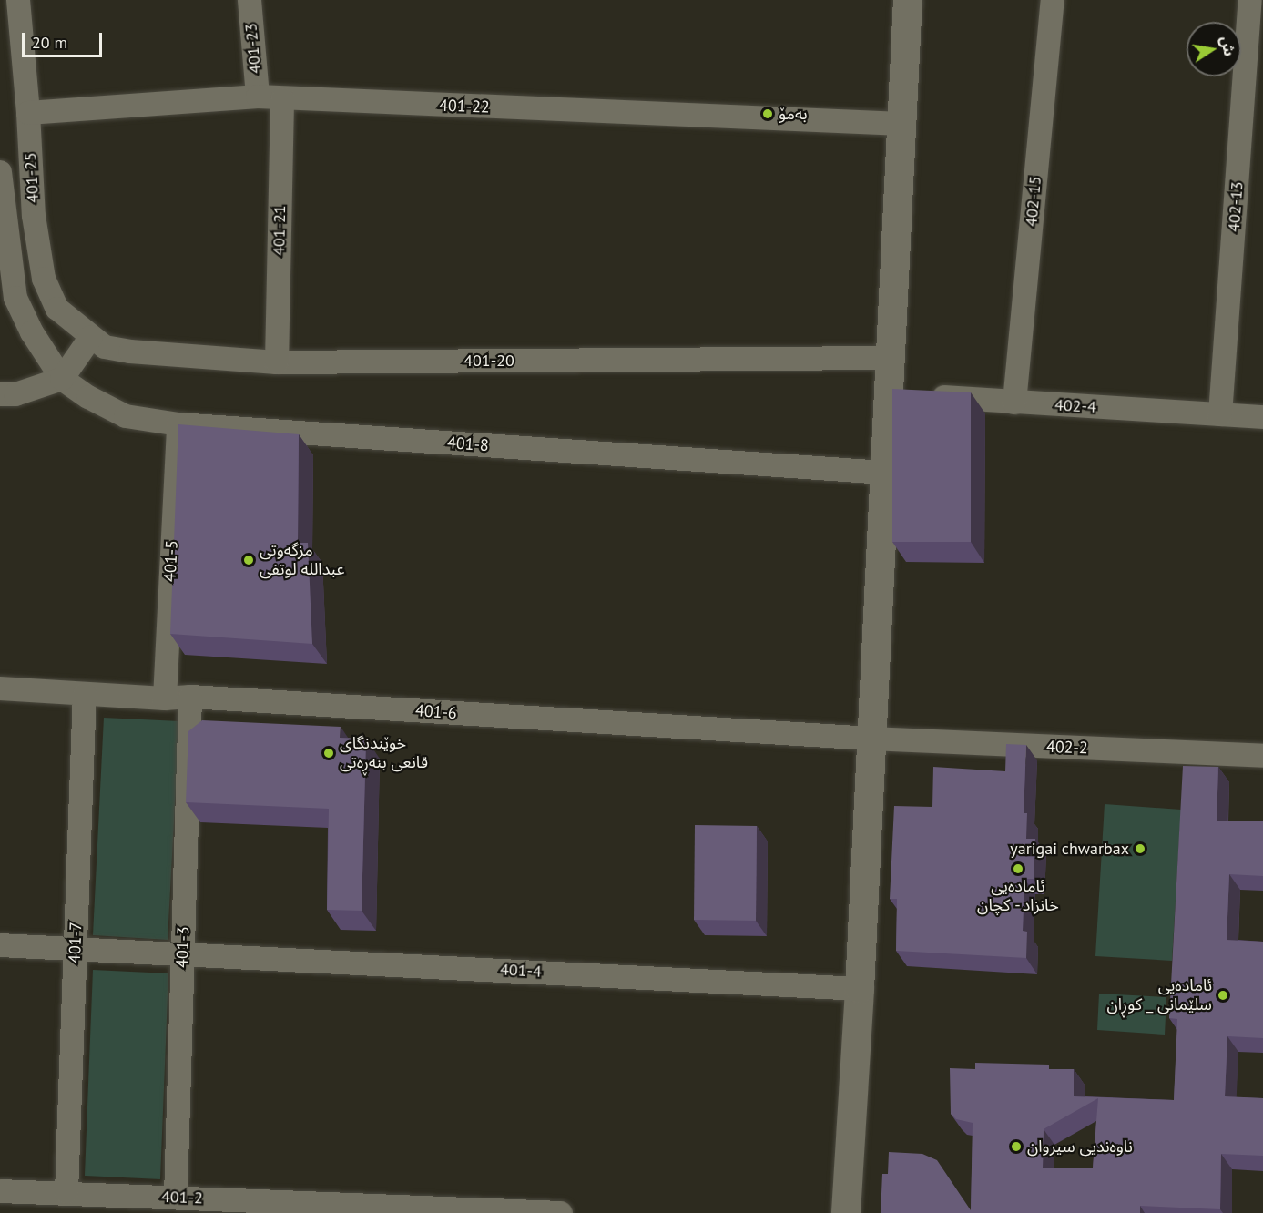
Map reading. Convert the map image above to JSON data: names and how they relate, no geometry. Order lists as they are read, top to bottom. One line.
{"streets":{"street":["401-23","401-22","401-25","402-15","402-13","401-21","401-20","402-4","401-8","401-5","401-6","402-2","401-7","401-3","401-4","401-2"]},"crossings":[["401-23","401-22"],["401-22","401-25"],["401-22","401-21"],["401-25","401-20"],["401-25","401-8"],["402-15","402-4"],["402-13","402-4"],["401-21","401-20"],["401-8","401-5"],["401-5","401-6"],["401-6","402-2"],["401-6","401-7"],["401-6","401-3"],["401-7","401-4"],["401-7","401-2"],["401-3","401-4"],["401-3","401-2"]],"places":["بەمۆ","مزگەوتی عبداللە لوتفی","خوێندنگای قانعی بنەڕەتی","yarigai chwarbax","ئامادەیی خانزاد - کچان","ئامادەیی سلێمانی _ کوڕان","ناوەندیی سیروان"],"scale_bar":"20 m","north":"right"}
